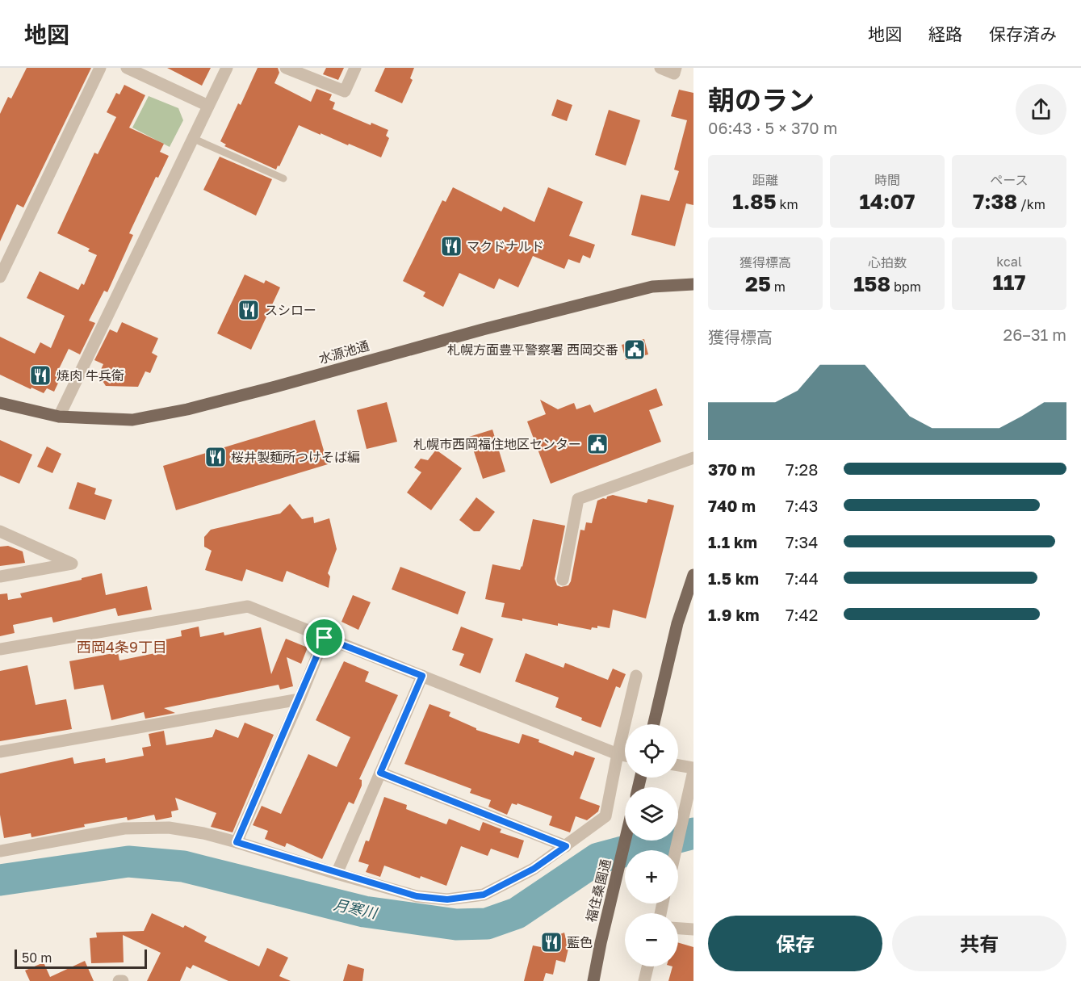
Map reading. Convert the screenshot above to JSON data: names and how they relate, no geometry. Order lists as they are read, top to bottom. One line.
{"streets":{"main road":["水源池通","福住桑園通"]},"districts":["西岡4条9丁目"],"water":["月寒川"],"places":{"restaurant":["マクドナルド","スシロー","焼肉 牛兵衛","桜井製麺所つけそば編","藍色"],"public building":["札幌方面豊平警察署 西岡交番","札幌市西岡福住地区センター"]},"scale_bar":"50 m","page":{"header":"地図","nav":["地図","経路","保存済み"],"heading":["朝のラン","06:43 · 5 × 370 m"],"stats":[["距離","1.85 km"],["時間","14:07"],["ペース","7:38 /km"],["獲得標高","25 m"],["心拍数","158 bpm"],["kcal","117"]],"chart":["獲得標高","26–31 m"],"list":[{"name":"370 m","note":"7:28"},{"name":"740 m","note":"7:43"},{"name":"1.1 km","note":"7:34"},{"name":"1.5 km","note":"7:44"},{"name":"1.9 km","note":"7:42"}],"map_buttons":["+","−"],"buttons":["保存","共有"],"scale":"50 m"}}
